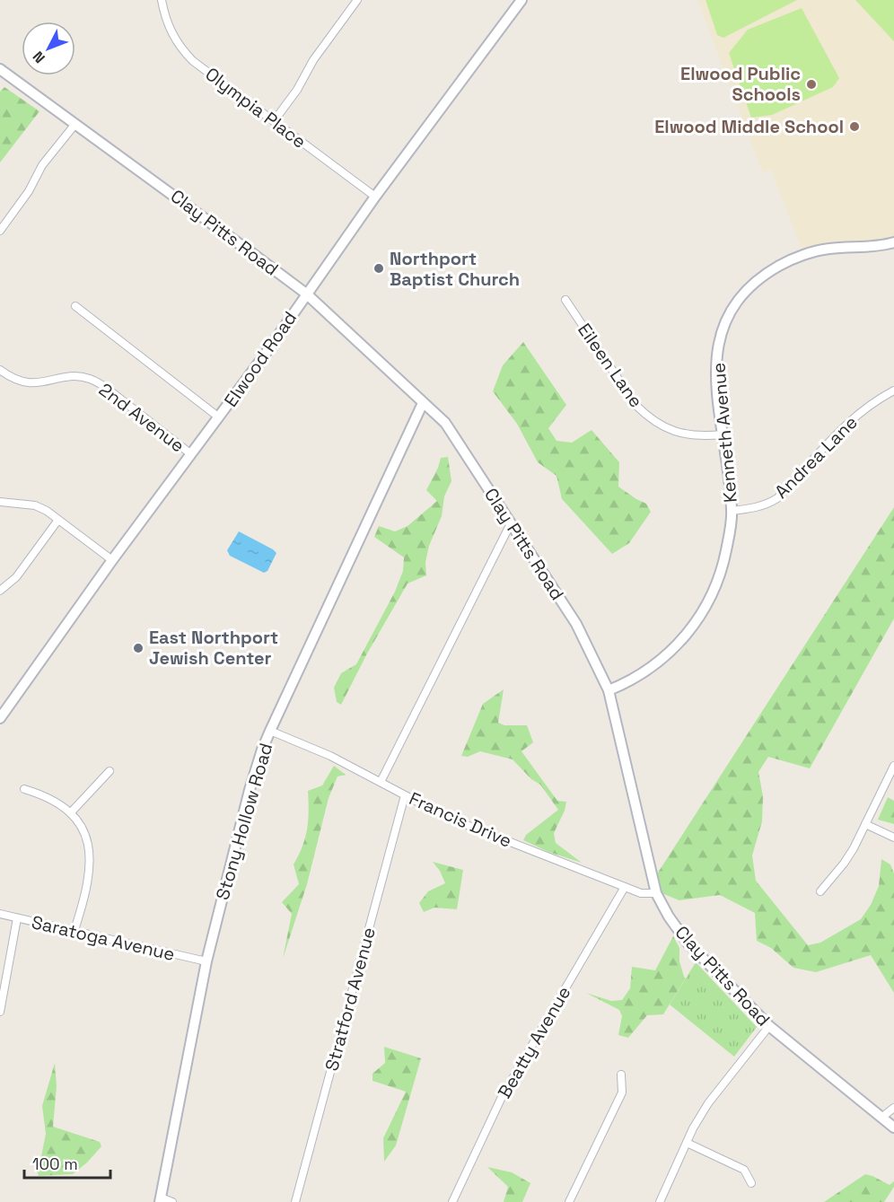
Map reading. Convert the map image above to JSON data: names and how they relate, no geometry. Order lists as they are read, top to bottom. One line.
{"streets":{"street":["Olympia Place","Clay Pitts Road","Elwood Road","Eileen Lane","2nd Avenue","Kenneth Avenue","Andrea Lane","Francis Drive","Stony Hollow Road","Saratoga Avenue","Stratford Avenue","Beatty Avenue"]},"crossings":[["Olympia Place","Elwood Road"],["Clay Pitts Road","Elwood Road"],["Clay Pitts Road","Kenneth Avenue"],["Clay Pitts Road","Francis Drive"],["Clay Pitts Road","Stony Hollow Road"],["Elwood Road","2nd Avenue"],["Eileen Lane","Kenneth Avenue"],["Kenneth Avenue","Andrea Lane"],["Francis Drive","Stony Hollow Road"],["Francis Drive","Stratford Avenue"],["Francis Drive","Beatty Avenue"],["Stony Hollow Road","Saratoga Avenue"]],"places":["Elwood Public Schools","Elwood Middle School","Northport Baptist Church","East Northport Jewish Center"],"scale_bar":"100 m","north":"bottom left"}
